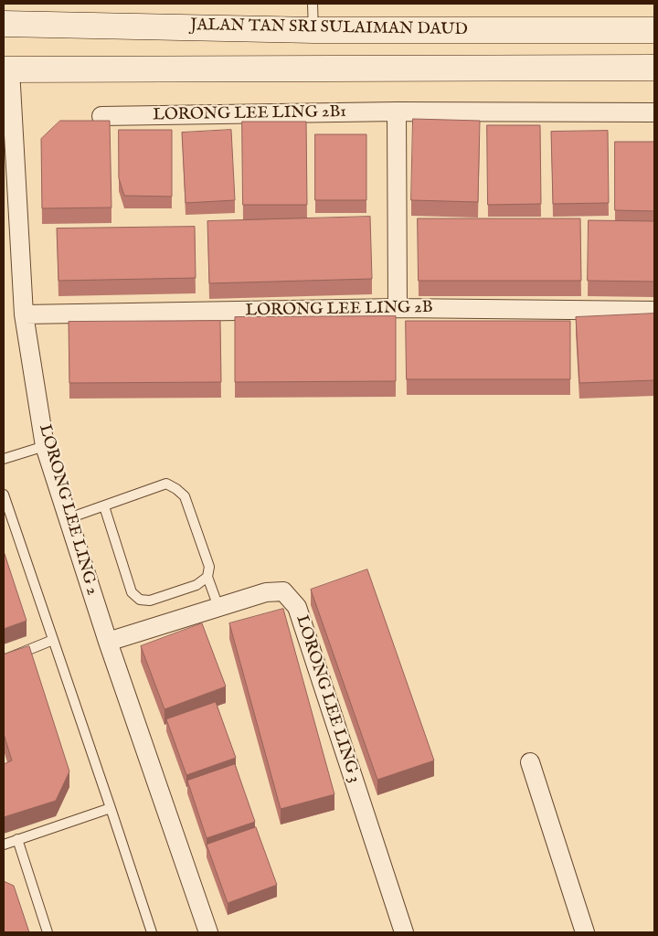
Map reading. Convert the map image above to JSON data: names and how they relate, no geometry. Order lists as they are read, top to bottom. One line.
{"streets":{"main road":["JALAN TAN SRI SULAIMAN DAUD"],"street":["LORONG LEE LING 2B1","LORONG LEE LING 2B","LORONG LEE LING 2","LORONG LEE LING 3"]},"crossings":[["LORONG LEE LING 2B","LORONG LEE LING 2"],["LORONG LEE LING 2","LORONG LEE LING 3"]]}
